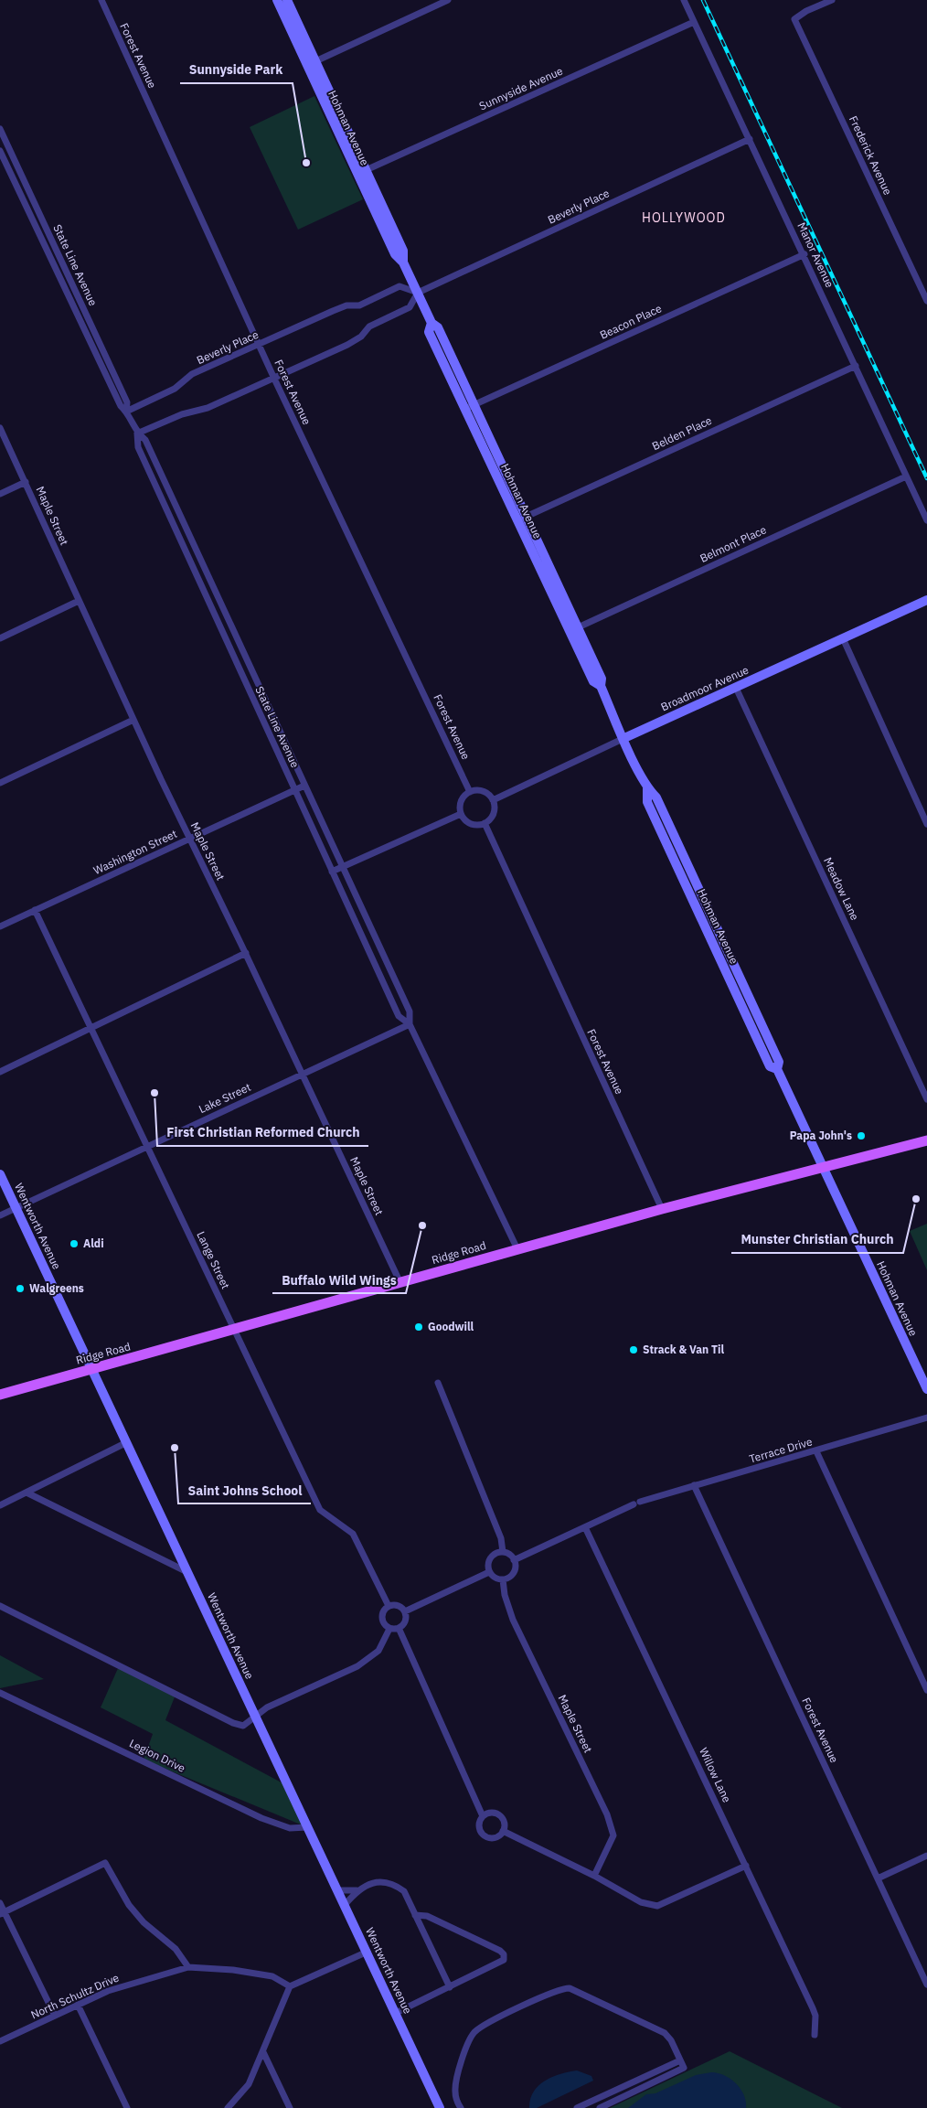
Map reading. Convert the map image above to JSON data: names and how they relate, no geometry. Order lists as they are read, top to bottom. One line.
{"streets":{"main road":["Hohman Avenue","Broadmoor Avenue","Wentworth Avenue","Ridge Road"],"street":["Forest Avenue","Sunnyside Avenue","Frederick Avenue","Beverly Place","Manor Avenue","State Line Avenue","Beacon Place","Belden Place","Maple Street","Belmont Place","Washington Street","Meadow Lane","Lake Street","Lange Street","Terrace Drive","Legion Drive","Willow Lane","North Schultz Drive"]},"crossings":[["Forest Avenue","Beverly Place"],["Forest Avenue","Broadmoor Avenue"],["Forest Avenue","Ridge Road"],["Forest Avenue","Terrace Drive"],["Sunnyside Avenue","Hohman Avenue"],["Sunnyside Avenue","Manor Avenue"],["Hohman Avenue","Beverly Place"],["Hohman Avenue","Beacon Place"],["Hohman Avenue","Belden Place"],["Hohman Avenue","Belmont Place"],["Hohman Avenue","Broadmoor Avenue"],["Hohman Avenue","Ridge Road"],["Beverly Place","Manor Avenue"],["Beverly Place","State Line Avenue"],["Manor Avenue","Beacon Place"],["Manor Avenue","Belden Place"],["Manor Avenue","Belmont Place"],["State Line Avenue","Washington Street"],["State Line Avenue","Lake Street"],["State Line Avenue","Ridge Road"],["Maple Street","Washington Street"],["Maple Street","Lake Street"],["Maple Street","Ridge Road"],["Maple Street","Terrace Drive"],["Broadmoor Avenue","Meadow Lane"],["Washington Street","Lange Street"],["Lake Street","Wentworth Avenue"],["Lake Street","Lange Street"],["Wentworth Avenue","Ridge Road"],["Wentworth Avenue","Legion Drive"],["Ridge Road","Lange Street"],["Terrace Drive","Willow Lane"]],"districts":["HOLLYWOOD"],"places":["Sunnyside Park","First Christian Reformed Church","Papa John's","Munster Christian Church","Buffalo Wild Wings","Aldi","Walgreens","Goodwill","Strack & Van Til","Saint Johns School"]}
